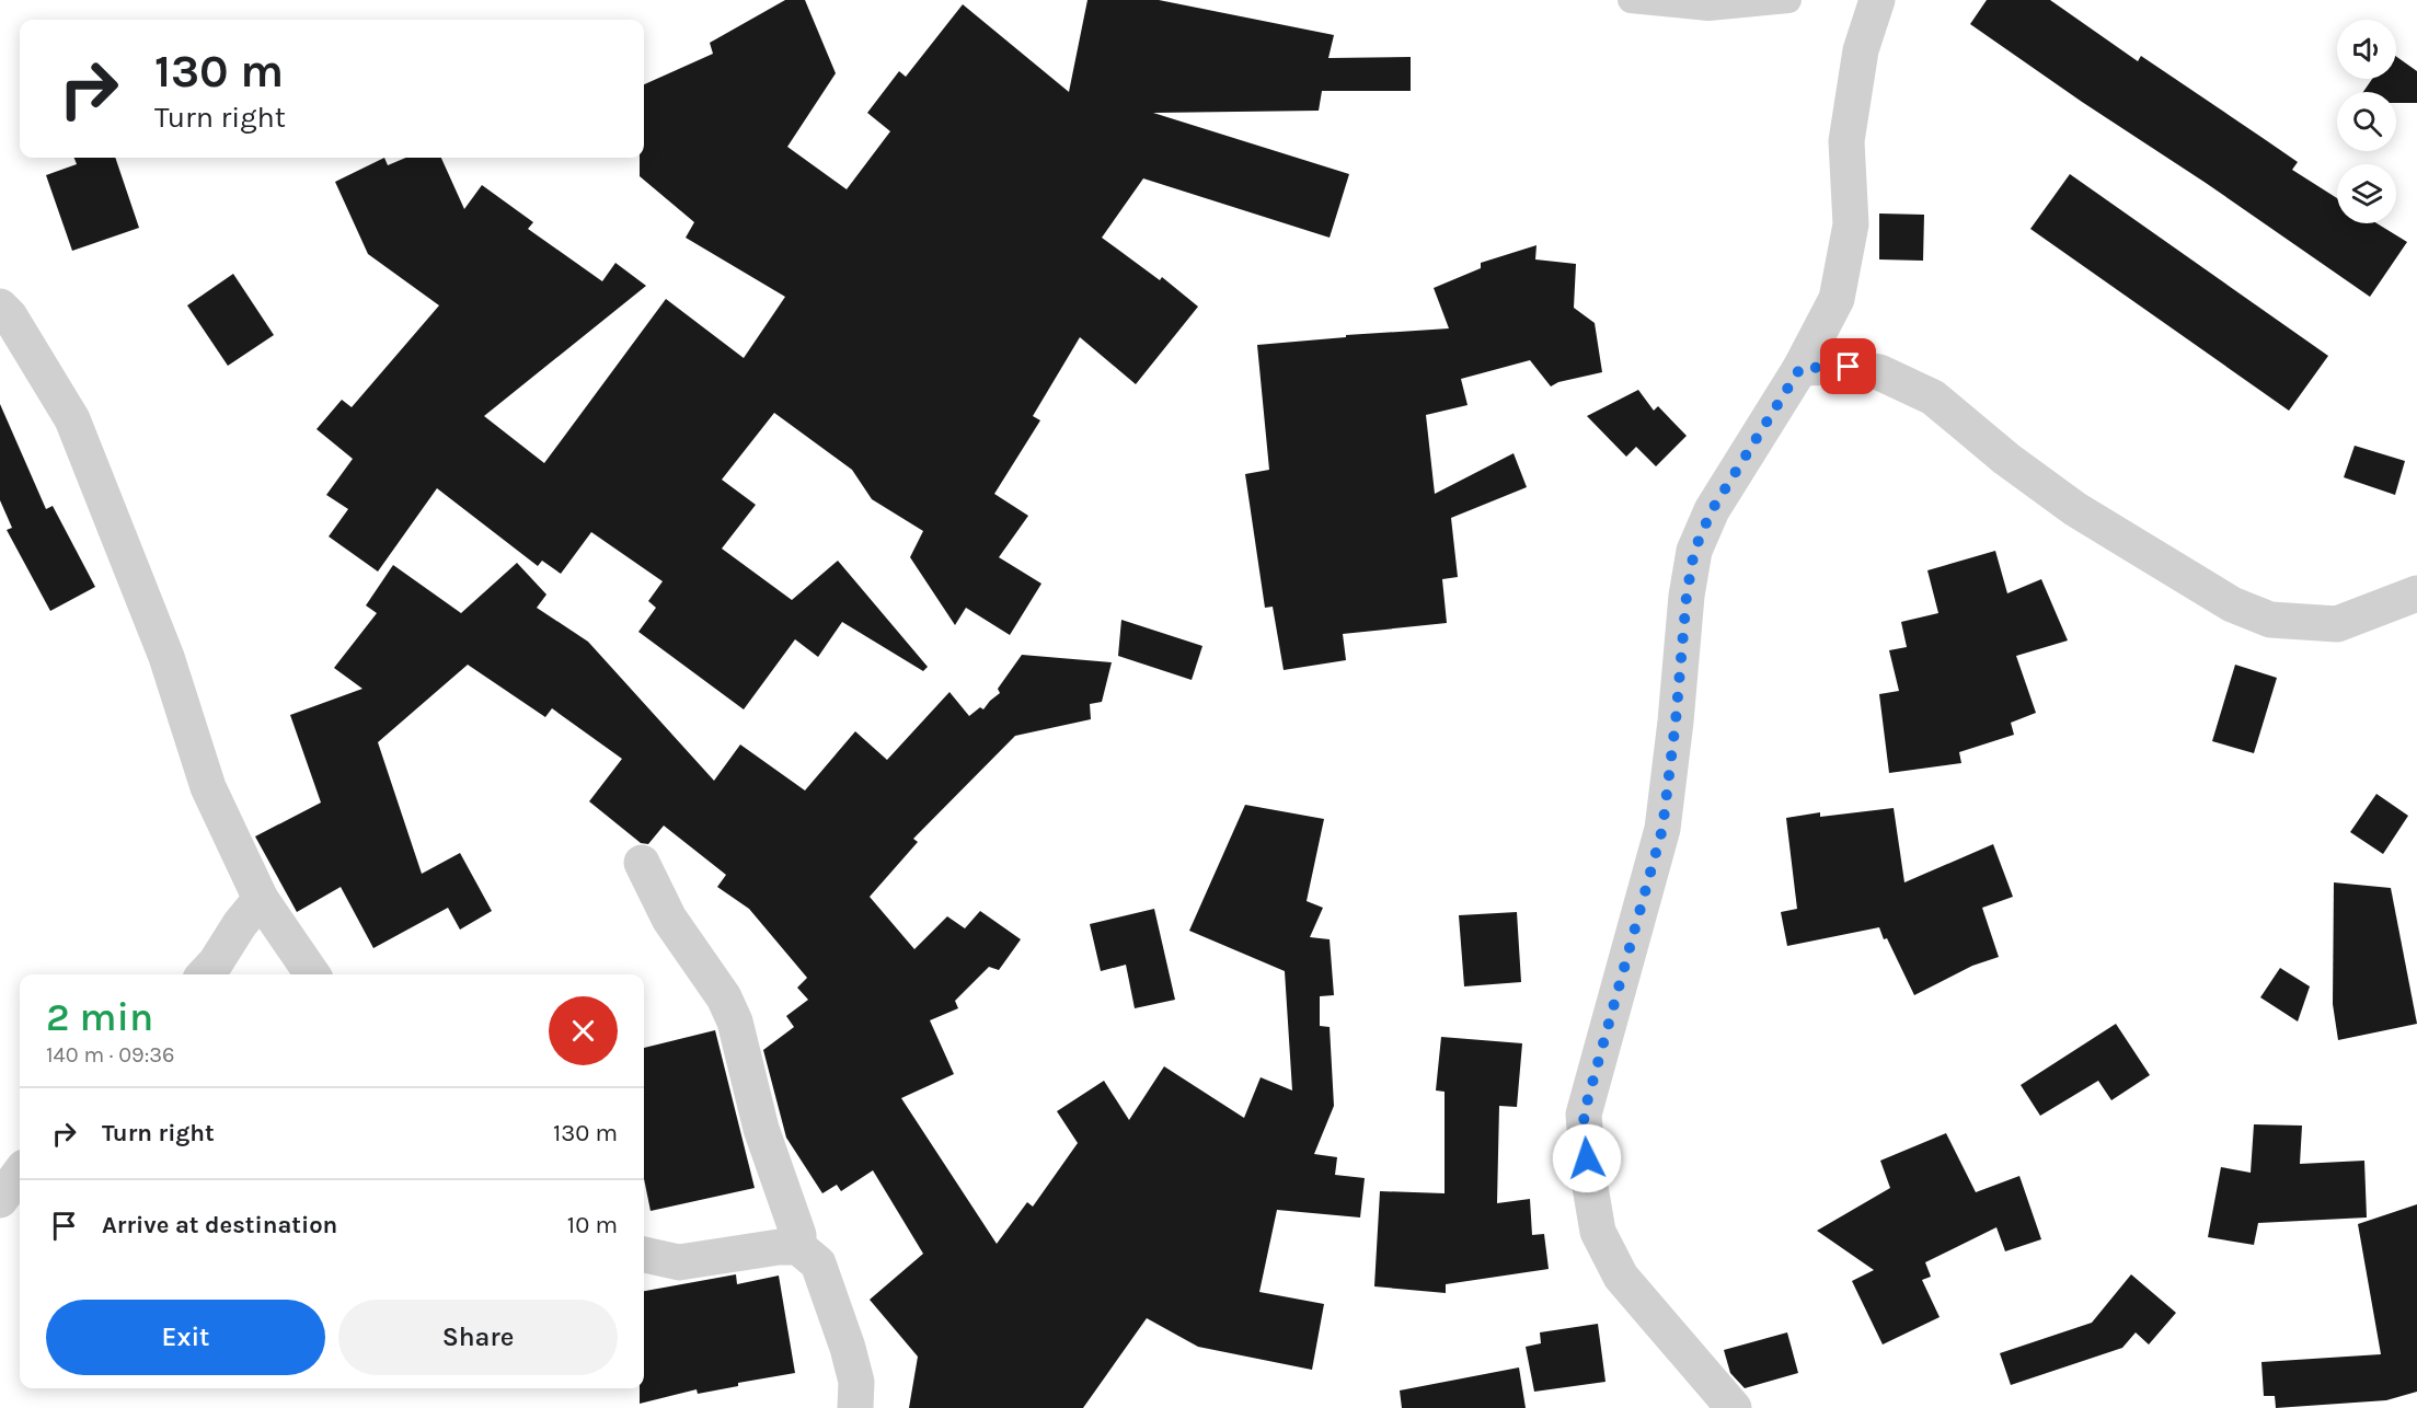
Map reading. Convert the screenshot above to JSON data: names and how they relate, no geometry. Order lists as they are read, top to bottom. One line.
{"page":{"turn":["130 m","Turn right"],"heading":["2 min","140 m · 09:36"],"list":[{"name":"Turn right","value":"130 m"},{"name":"Arrive at destination","value":"10 m"}],"buttons":["Exit","Share"]}}
